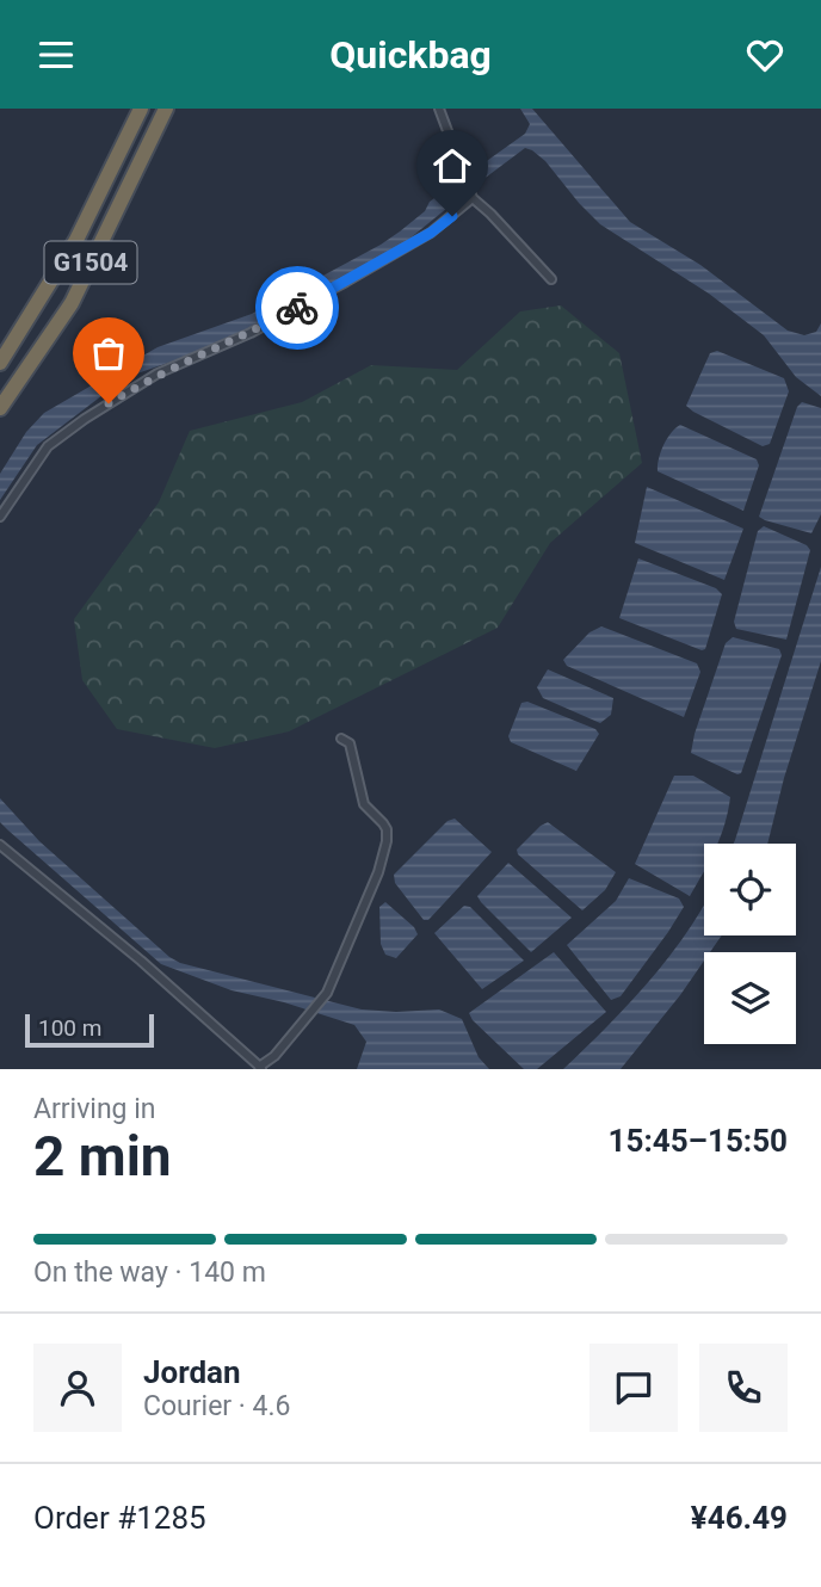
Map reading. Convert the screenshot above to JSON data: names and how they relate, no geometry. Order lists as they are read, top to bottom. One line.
{"streets":{"highway":["G1504"]},"scale_bar":"100 m","page":{"header":"Quickbag","scale":"100 m","heading":["2 min","Arriving in","15:45–15:50"],"panel":["Jordan","Courier · 4.6","Order #1285","¥46.49"],"bar":"On the way · 140 m"}}
